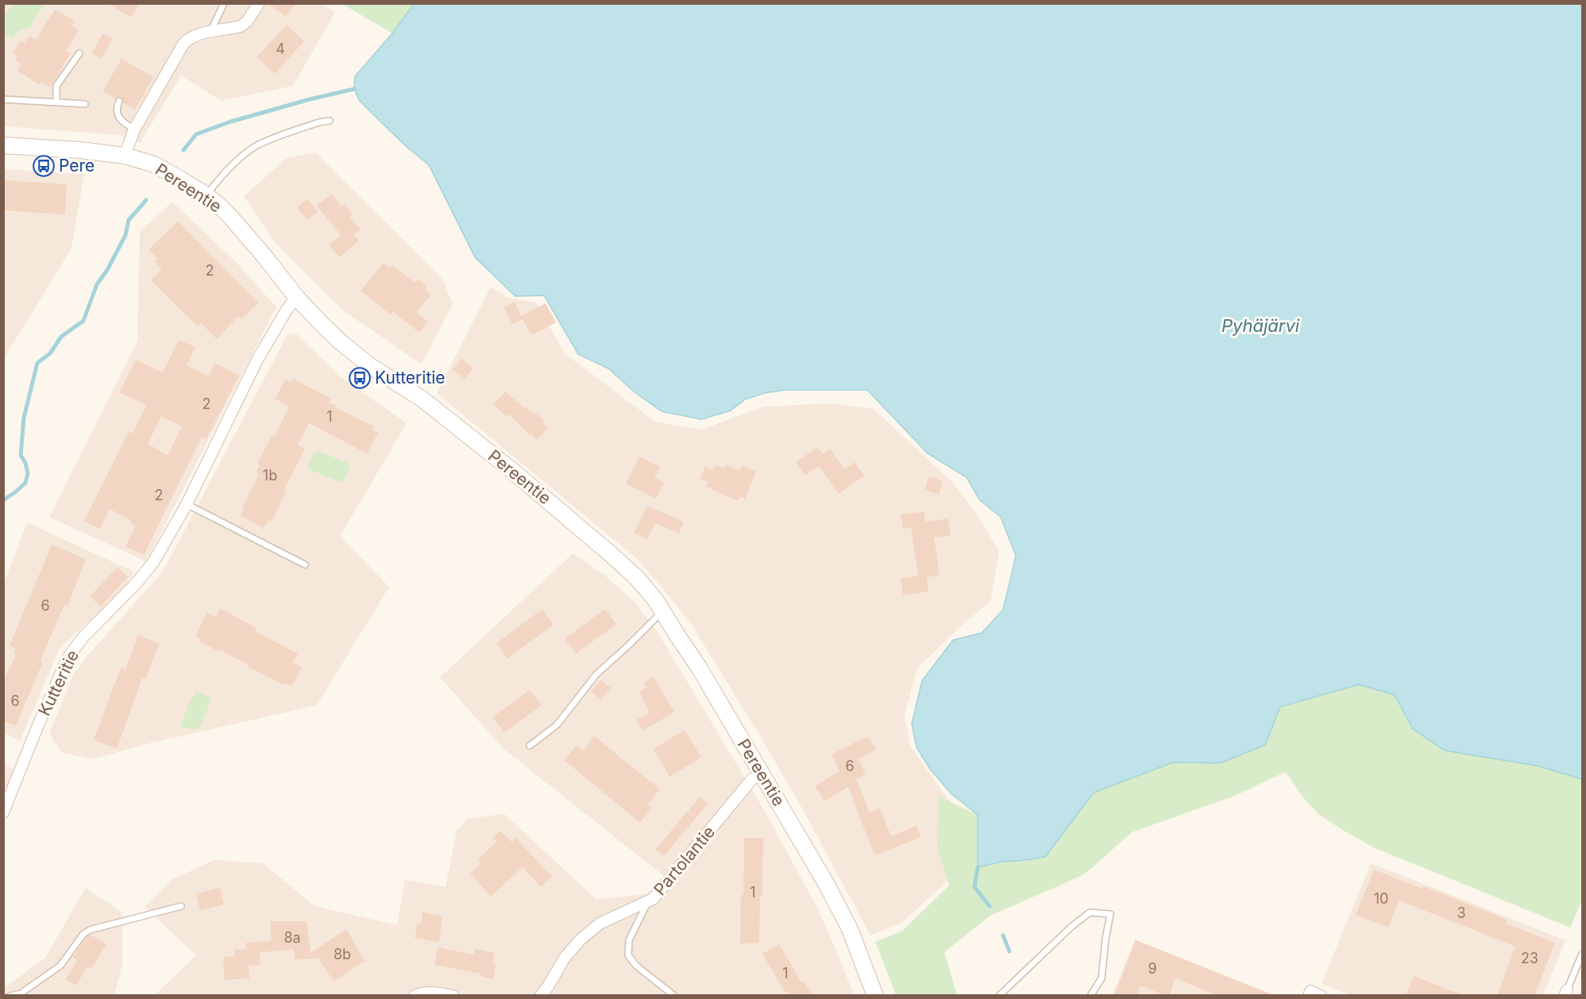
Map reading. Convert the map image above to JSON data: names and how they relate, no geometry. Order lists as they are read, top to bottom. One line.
{"streets":{"street":["Pereentie","Kutteritie","Partolantie"]},"crossings":[["Pereentie","Kutteritie"],["Pereentie","Partolantie"]],"water":["Pyhäjärvi"],"places":{"bus stop":["Pere","Kutteritie"]},"house_numbers":["4","2","2","1","1b","2","6","6","6","1","10","3","8a","8b","23","9","1"]}
